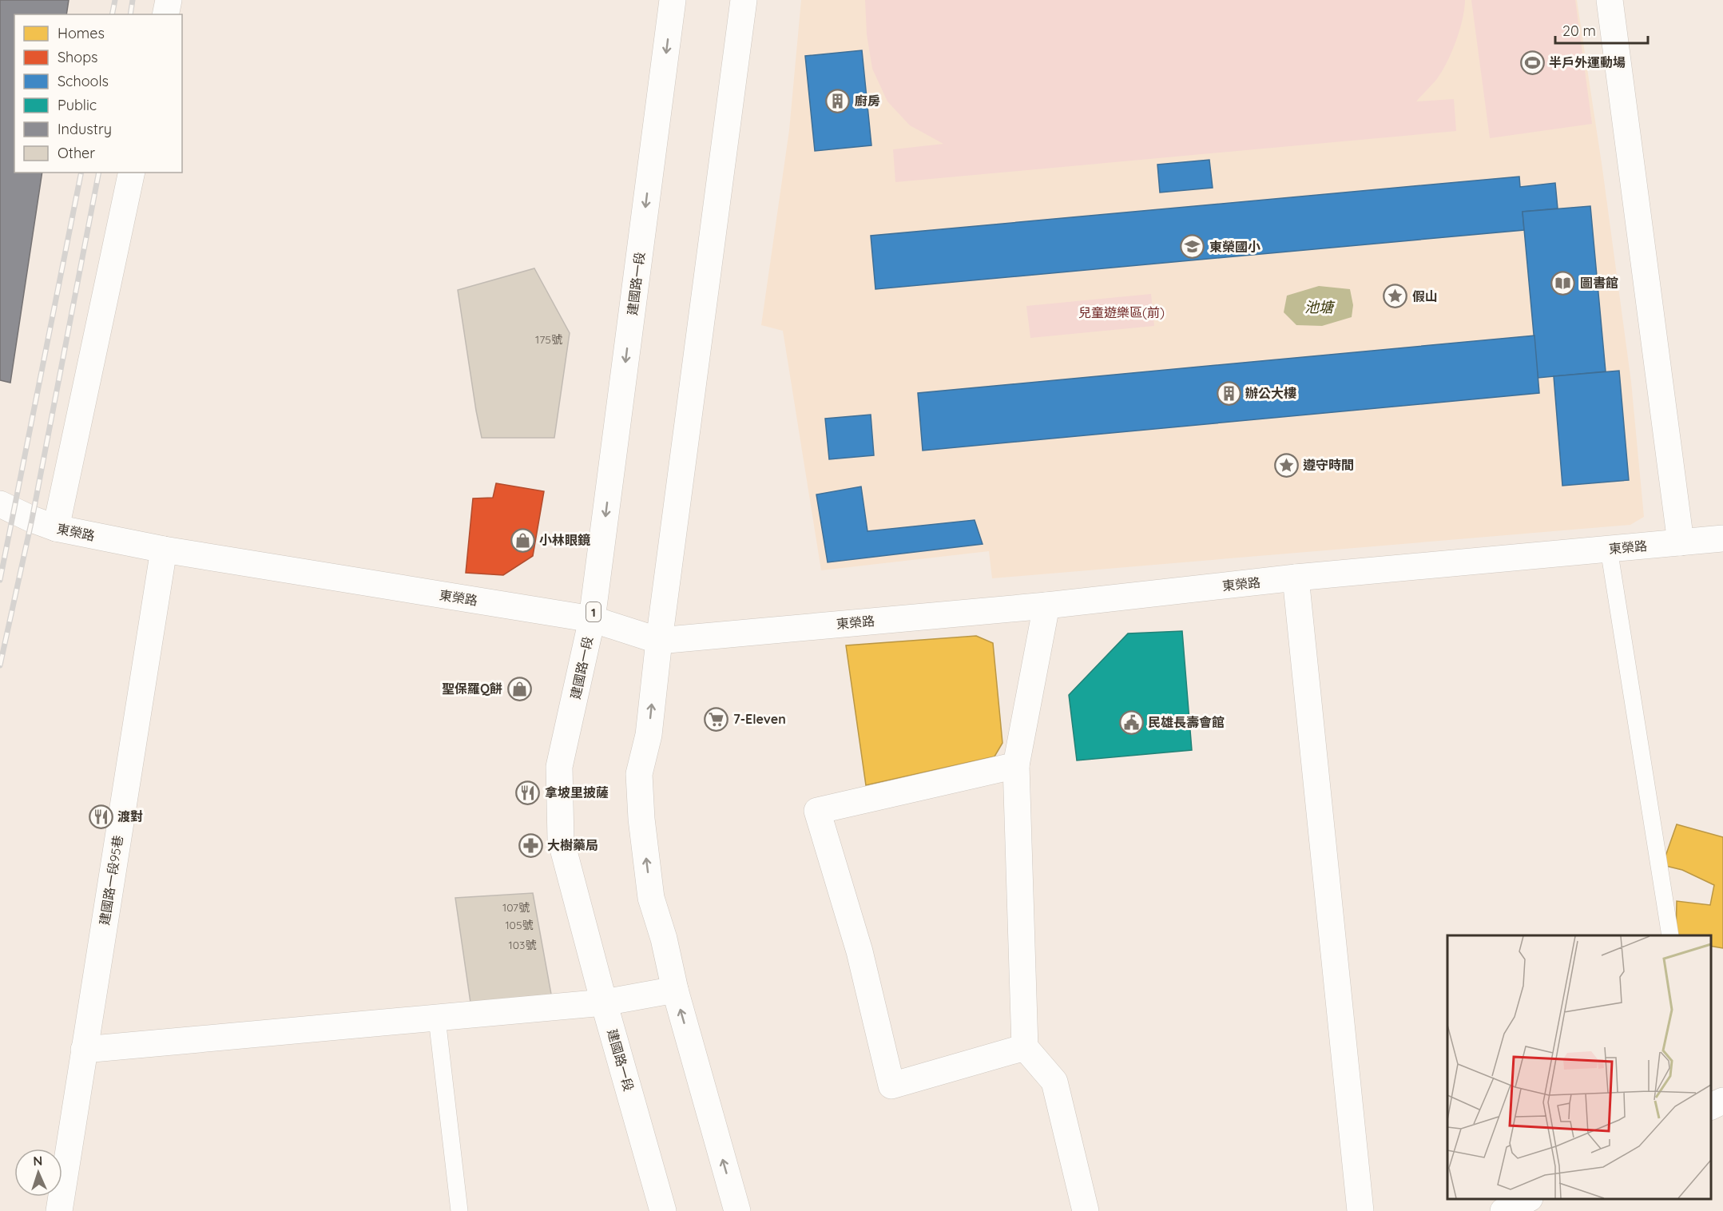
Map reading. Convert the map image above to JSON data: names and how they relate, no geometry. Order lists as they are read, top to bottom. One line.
{"streets":{"street":["建國路一段","東榮路","1","建國路一段95巷"]},"crossings":[["建國路一段","東榮路"],["東榮路","建國路一段95巷"]],"water":["池塘"],"parks":["兒童遊樂區(前)"],"places":{"sports":["半戶外運動場"],"building":["廚房","辦公大樓"],"school or university":["東榮國小"],"library":["圖書館"],"place":["假山","遵守時間"],"shop":["小林眼鏡","聖保羅Q餅"],"supermarket":["7-Eleven"],"public building":["民雄長壽會館"],"restaurant":["拿坡里披薩","渡對"],"pharmacy":["大樹藥局"]},"house_numbers":["175號","107號","105號","103號"],"legend":["Homes","Shops","Schools","Public","Industry","Other"],"scale_bar":"20 m","north":"top"}
